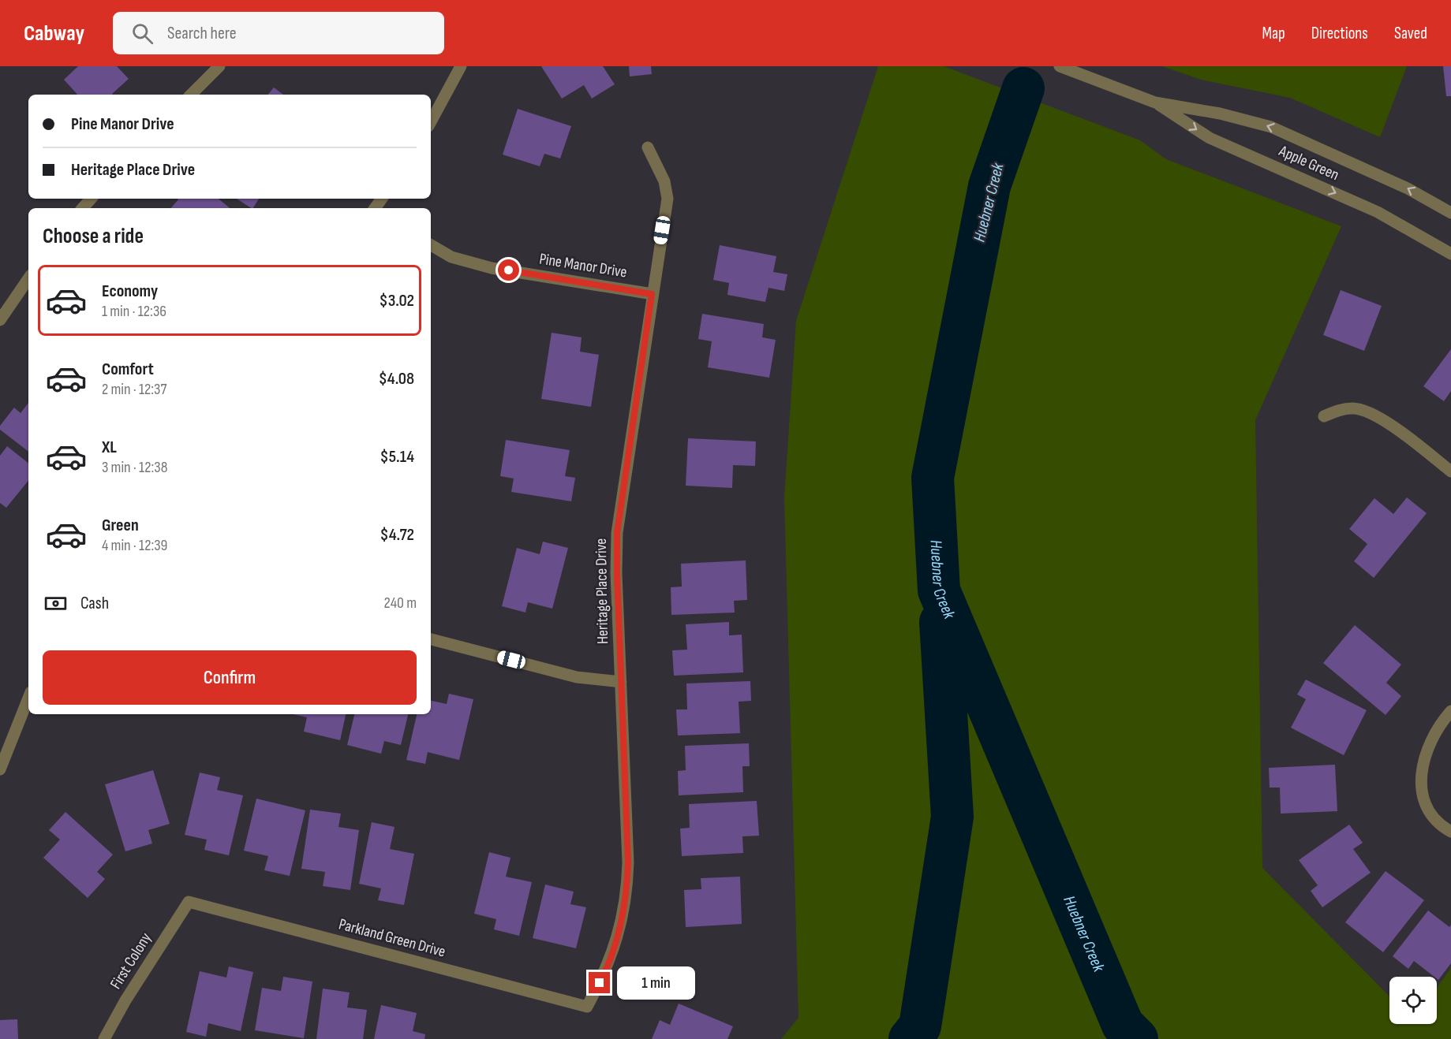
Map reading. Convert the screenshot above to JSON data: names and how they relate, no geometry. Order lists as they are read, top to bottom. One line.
{"streets":{"street":["Apple Green","Pine Manor Drive","Heritage Place Drive","Parkland Green Drive","First Colony"]},"crossings":[["Pine Manor Drive","Heritage Place Drive"],["Heritage Place Drive","Parkland Green Drive"],["Parkland Green Drive","First Colony"]],"water":["Huebner Creek"],"page":{"header":"Cabway","search":"Search here","nav":["Map","Directions","Saved"],"banner":["Pine Manor Drive","Heritage Place Drive"],"heading":"Choose a ride","list":[{"name":"Economy","note":"1 min · 12:36","value":"$3.02"},{"name":"Comfort","note":"2 min · 12:37","value":"$4.08"},{"name":"XL","note":"3 min · 12:38","value":"$5.14"},{"name":"Green","note":"4 min · 12:39","value":"$4.72"}],"pay":["Cash","240 m"],"buttons":"Confirm","bubble":"1 min"}}
